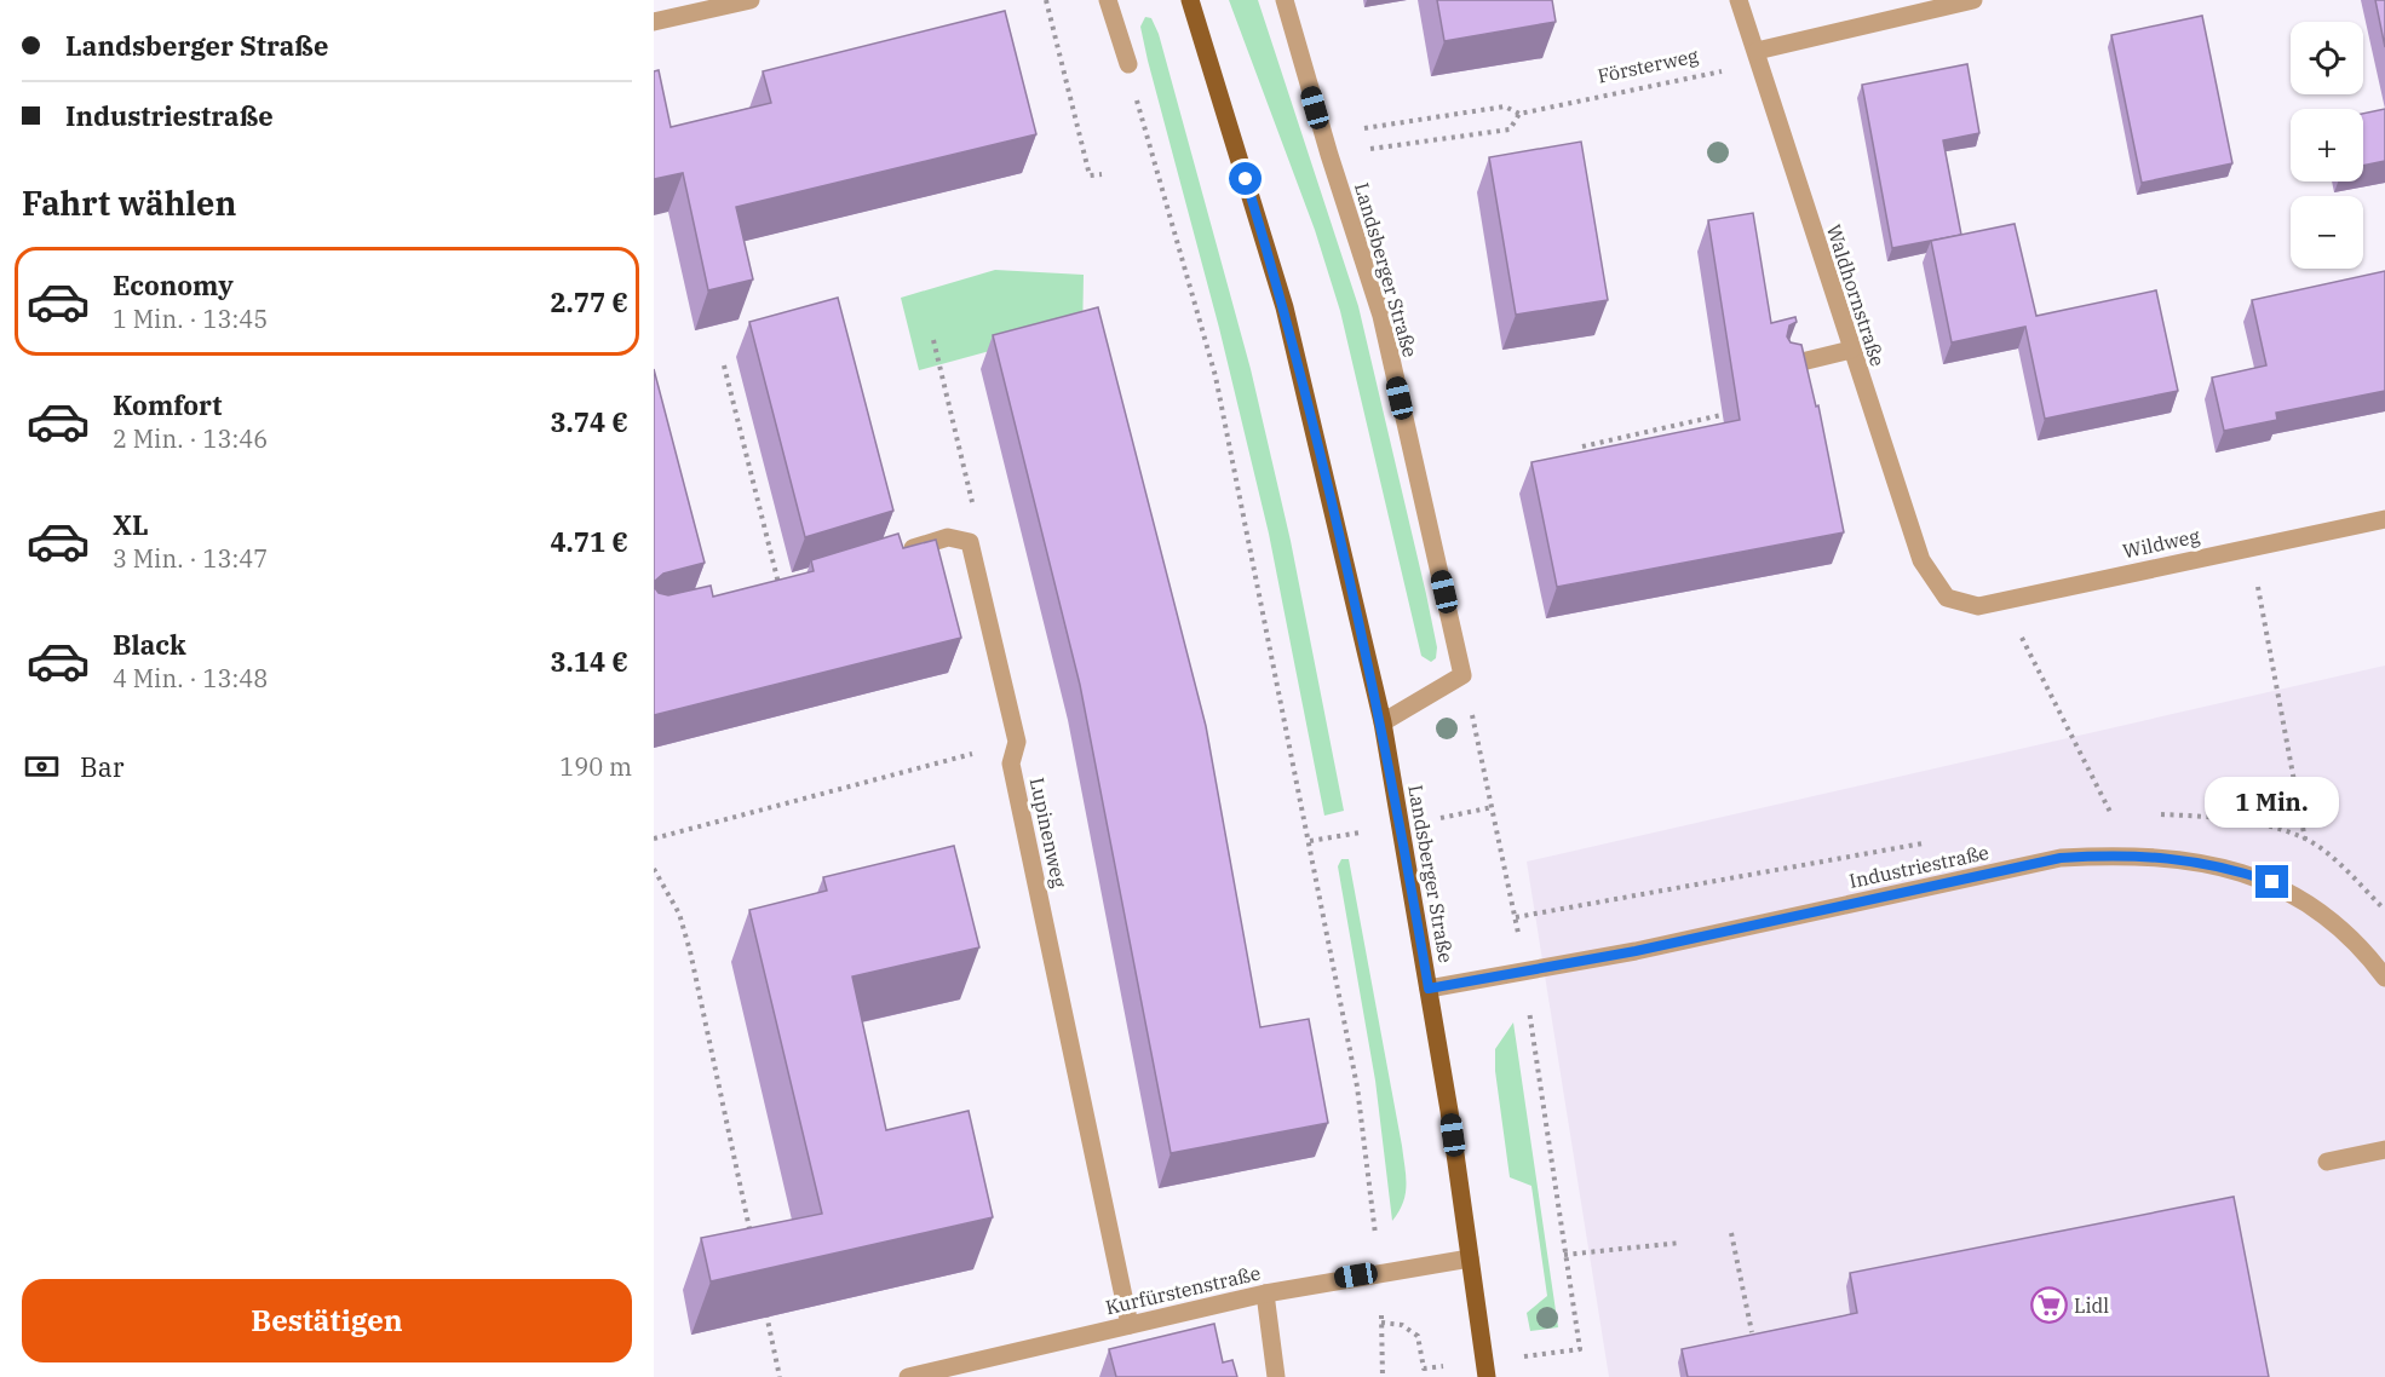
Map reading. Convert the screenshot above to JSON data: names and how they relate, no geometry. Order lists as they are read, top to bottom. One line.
{"streets":{"main road":["Landsberger Straße"],"street":["Waldhornstraße","Wildweg","Lupinenweg","Industriestraße","Kurfürstenstraße"],"path":["Försterweg"]},"crossings":[["Försterweg","Landsberger Straße"],["Försterweg","Waldhornstraße"],["Landsberger Straße","Industriestraße"],["Landsberger Straße","Kurfürstenstraße"],["Waldhornstraße","Wildweg"],["Lupinenweg","Kurfürstenstraße"]],"places":{"supermarket":["Lidl"]},"page":{"banner":["Landsberger Straße","Industriestraße"],"map_buttons":["+","−"],"heading":"Fahrt wählen","list":[{"name":"Economy","note":"1 Min. · 13:45","value":"2.77 €"},{"name":"Komfort","note":"2 Min. · 13:46","value":"3.74 €"},{"name":"XL","note":"3 Min. · 13:47","value":"4.71 €"},{"name":"Black","note":"4 Min. · 13:48","value":"3.14 €"}],"pay":["Bar","190 m"],"bubble":"1 Min.","buttons":"Bestätigen"}}
